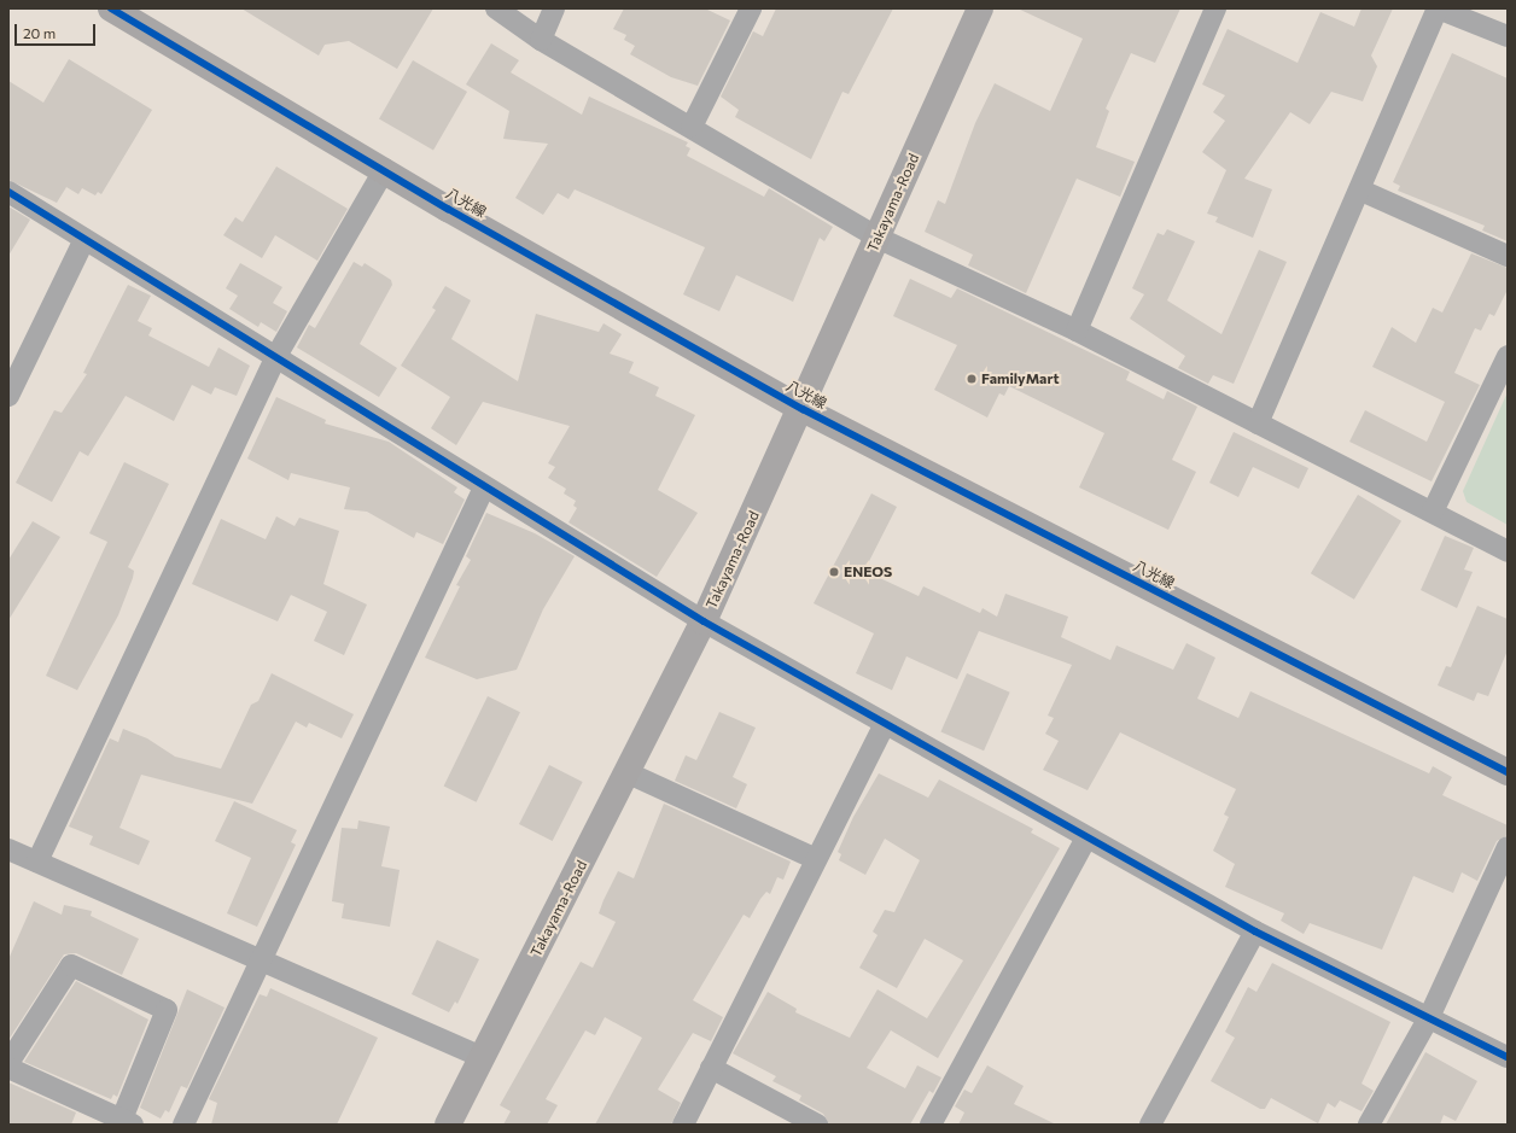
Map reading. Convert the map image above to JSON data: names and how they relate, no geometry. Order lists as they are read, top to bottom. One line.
{"streets":{"street":["八光線","Takayama-Road"]},"crossings":[["八光線","Takayama-Road"]],"places":["FamilyMart","ENEOS"],"scale_bar":"20 m"}
